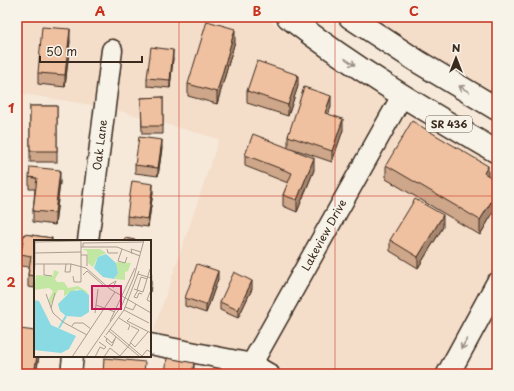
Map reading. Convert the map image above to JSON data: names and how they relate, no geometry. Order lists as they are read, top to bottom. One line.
{"streets":{"main road":["SR 436"],"street":["Oak Lane","Lakeview Drive"]},"crossings":[["SR 436","Lakeview Drive"]],"scale_bar":"50 m","north":"top","grid":{"columns":["A","B","C"],"rows":["1","2"]}}
